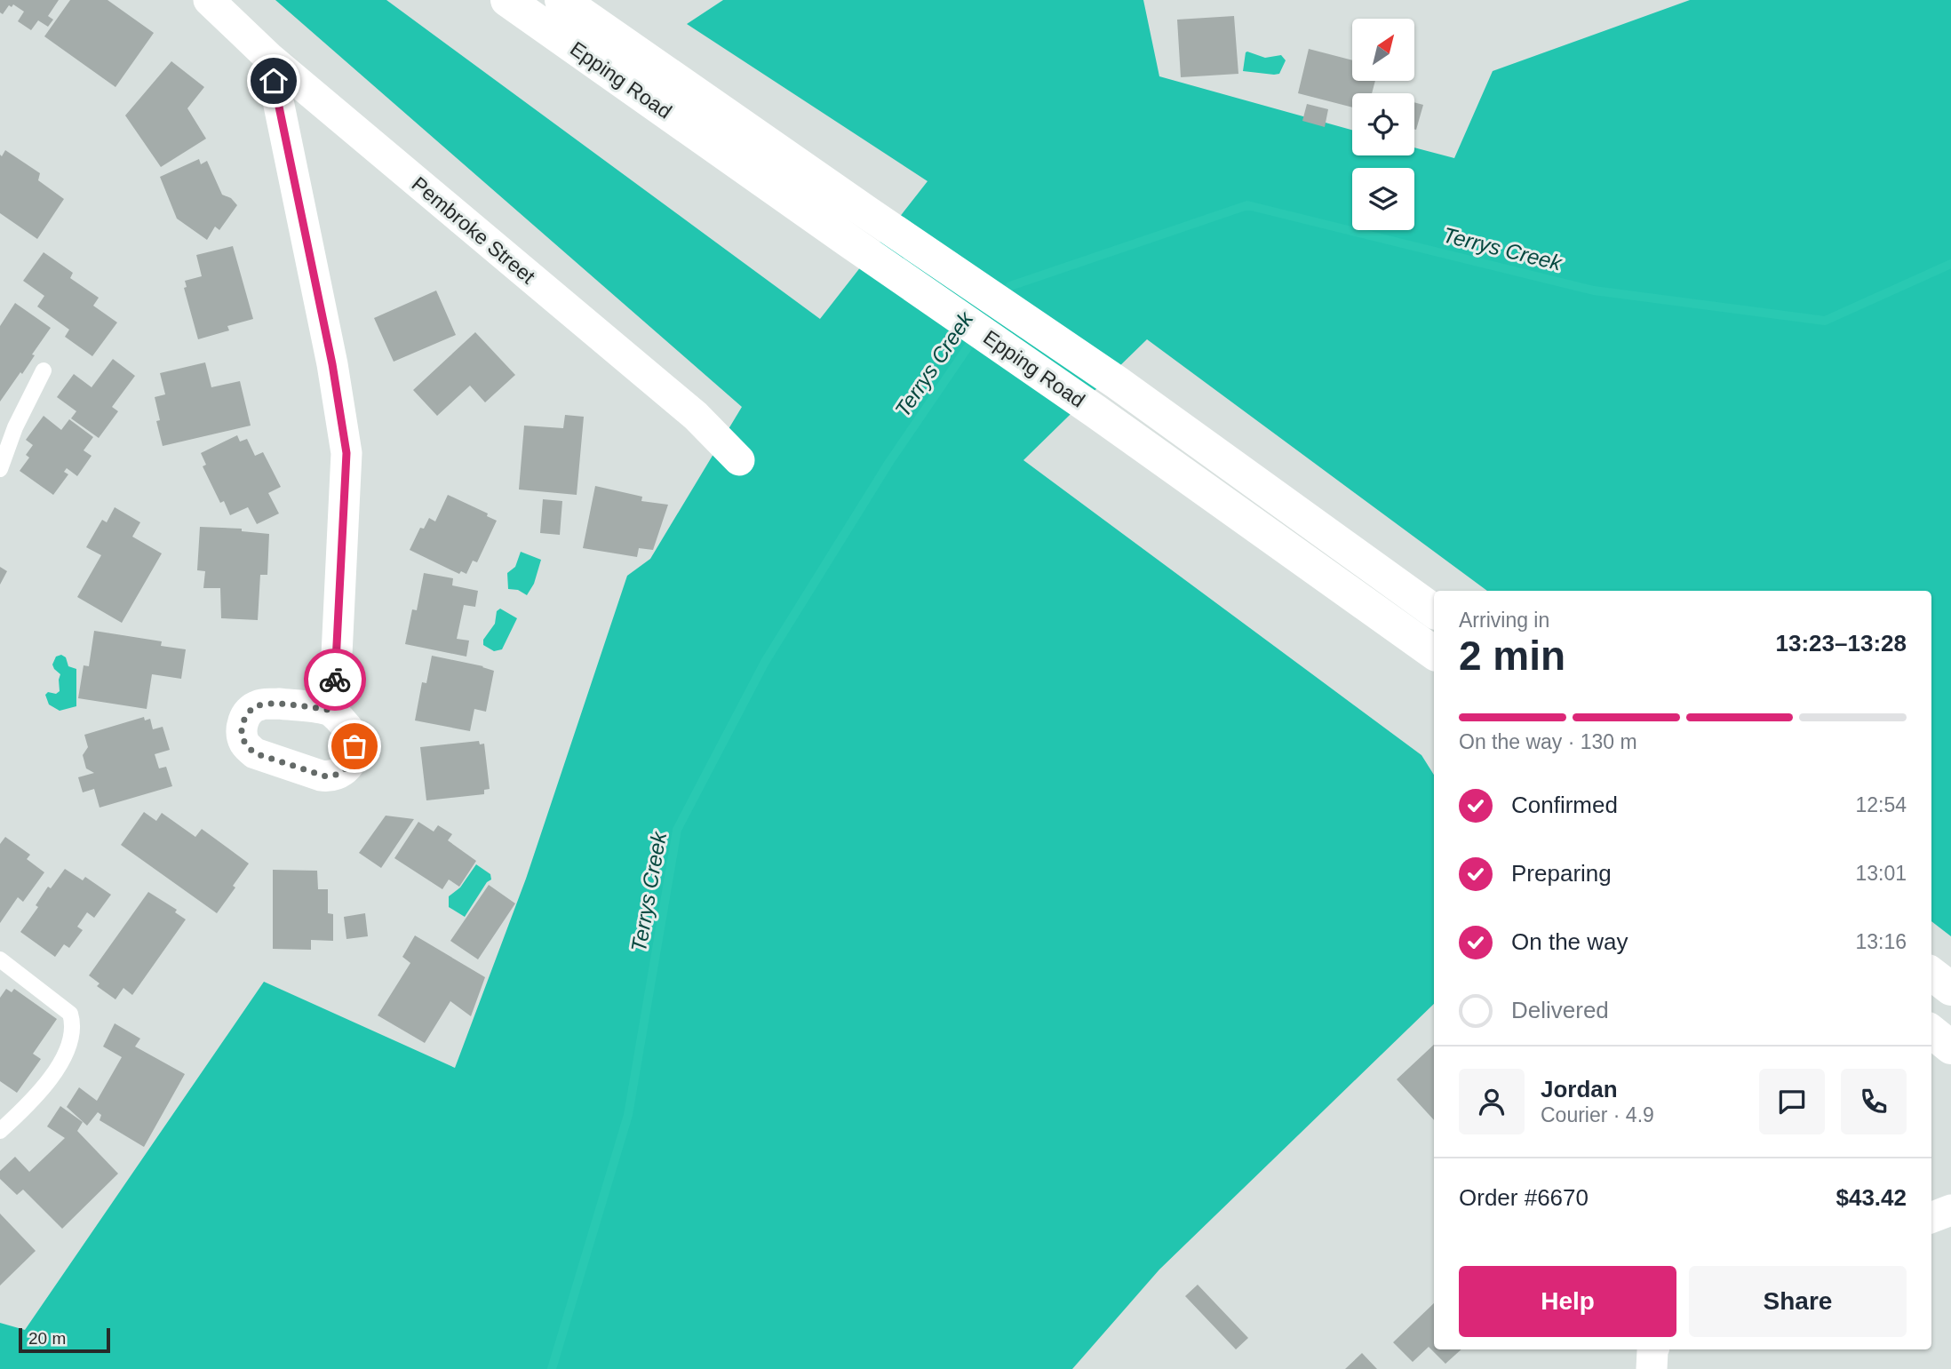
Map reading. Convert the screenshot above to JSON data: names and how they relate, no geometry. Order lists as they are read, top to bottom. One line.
{"streets":{"main road":["Epping Road"],"street":["Pembroke Street"]},"water":["Terrys Creek"],"scale_bar":"20 m","north":"top right","page":{"heading":["2 min","Arriving in","13:23–13:28"],"panel":["Jordan","Courier · 4.9","Order #6670","$43.42"],"bar":"On the way · 130 m","list":[["Confirmed","12:54"],["Preparing","13:01"],["On the way","13:16"],"Delivered"],"buttons":["Help","Share"],"scale":"20 m"}}
